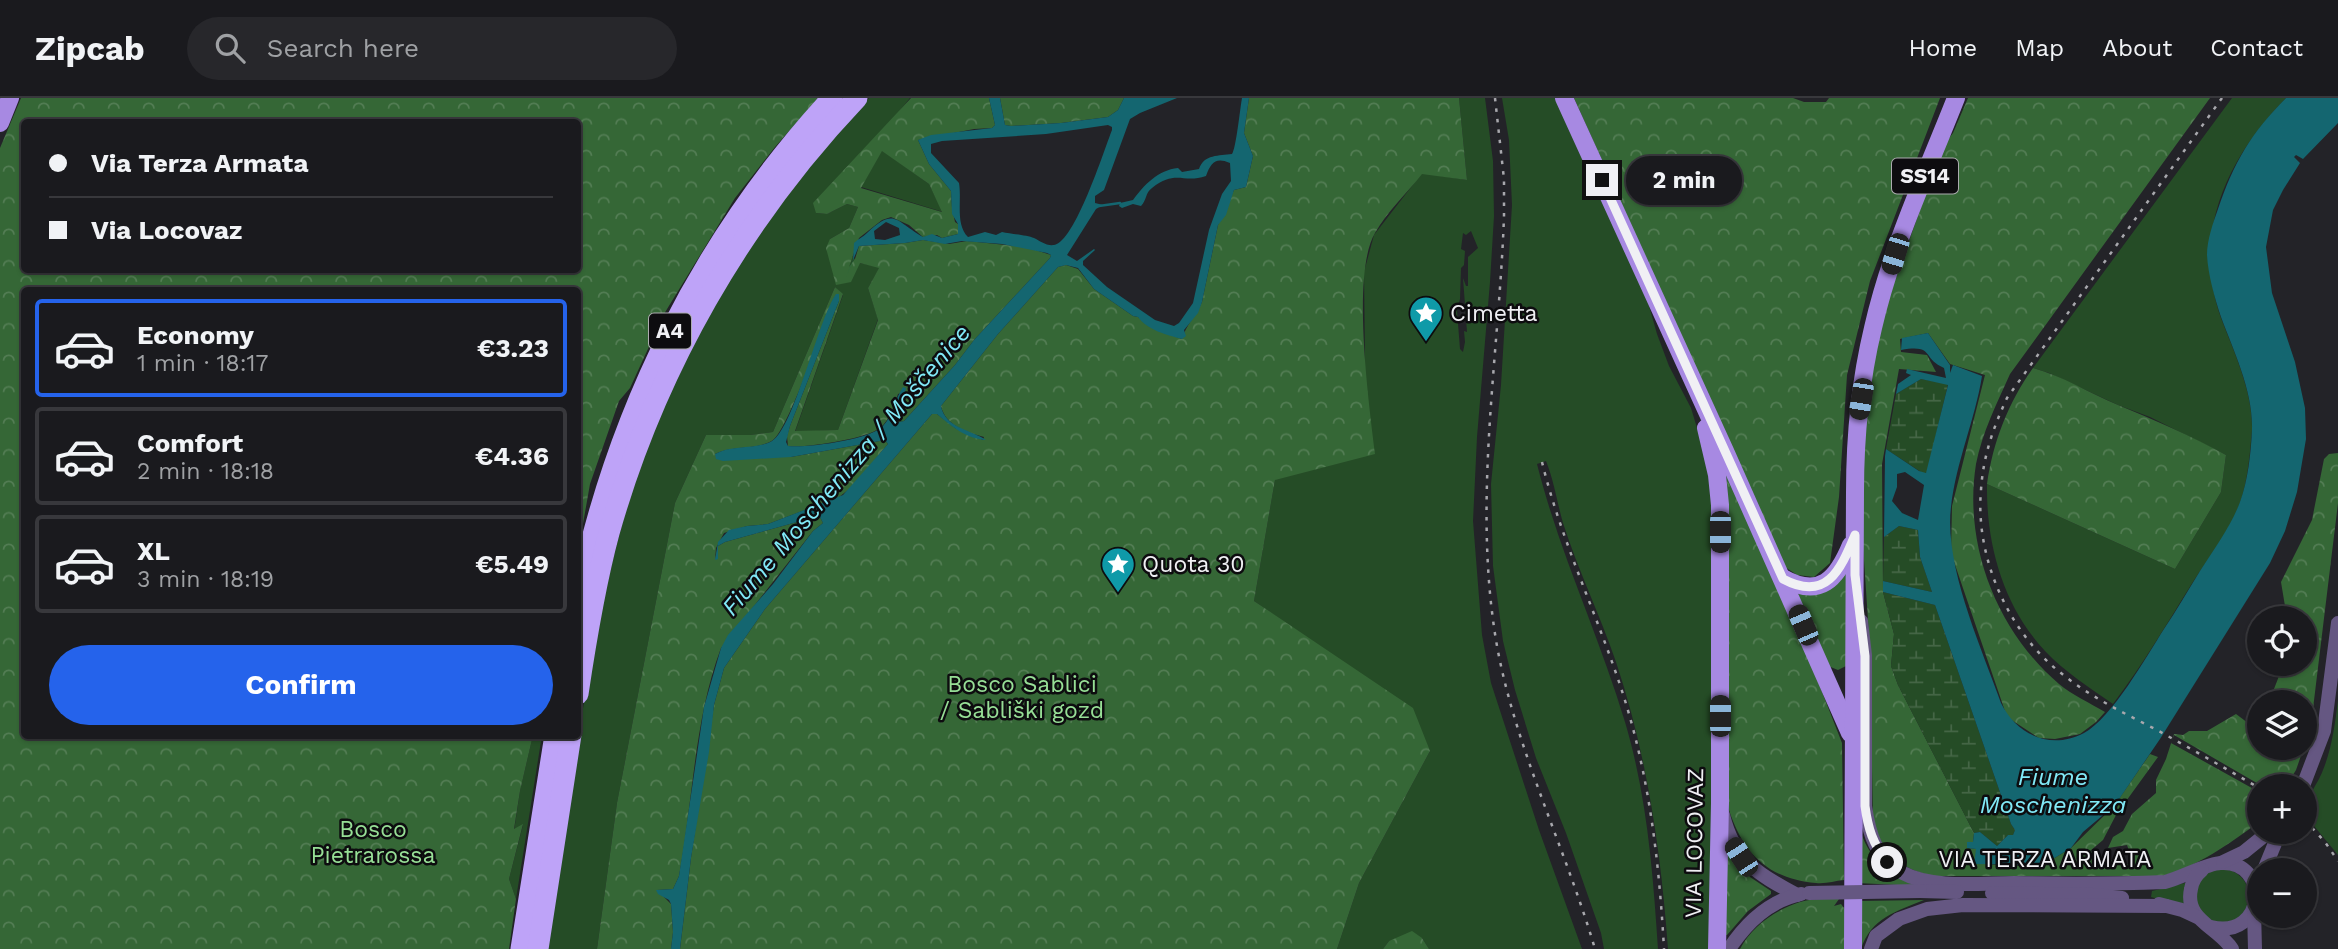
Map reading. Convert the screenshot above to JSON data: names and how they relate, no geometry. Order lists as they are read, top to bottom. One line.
{"streets":{"highway":["A4"],"main road":["SS14","VIA LOCOVAZ"],"street":["VIA TERZA ARMATA"]},"crossings":[["SS14","VIA LOCOVAZ"],["SS14","VIA TERZA ARMATA"],["VIA LOCOVAZ","VIA TERZA ARMATA"]],"water":["Fiume Moschenizza / Moščenice","Fiume Moschenizza"],"parks":["Bosco Sablici / Sabliški gozd","Bosco Pietrarossa"],"places":{"place":["Cimetta","Quota 30"]},"page":{"header":"Zipcab","search":"Search here","nav":["Home","Map","About","Contact"],"banner":["Via Terza Armata","Via Locovaz"],"bubble":"2 min","list":[{"name":"Economy","note":"1 min · 18:17","value":"€3.23"},{"name":"Comfort","note":"2 min · 18:18","value":"€4.36"},{"name":"XL","note":"3 min · 18:19","value":"€5.49"}],"map_buttons":["+","−"],"buttons":"Confirm"}}
